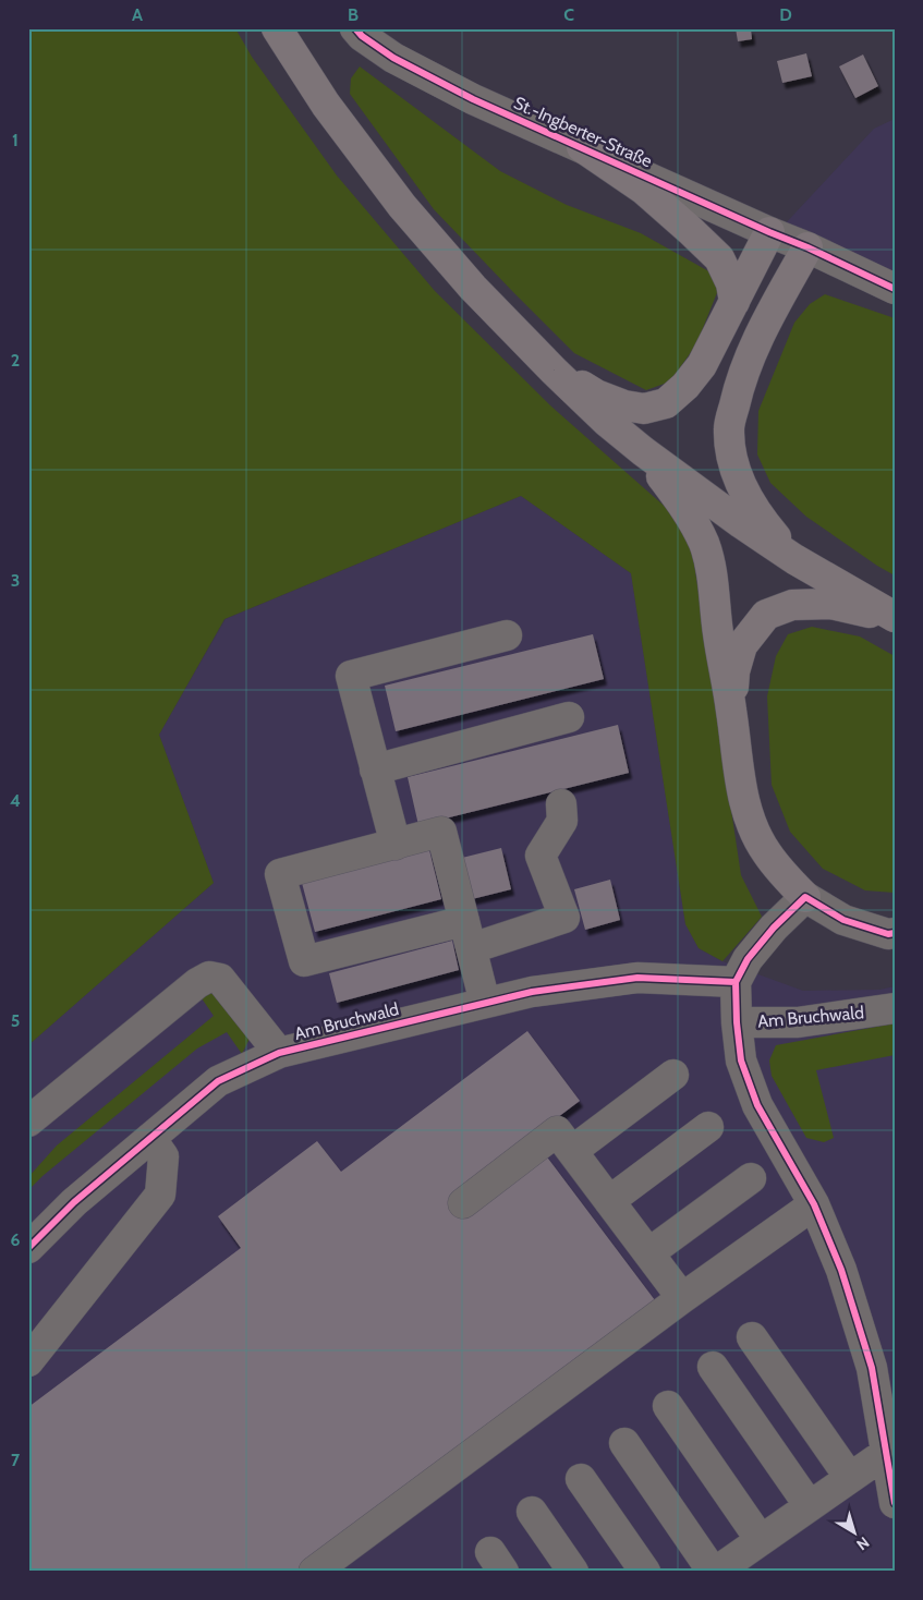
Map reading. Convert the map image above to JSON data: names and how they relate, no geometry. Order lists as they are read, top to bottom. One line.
{"streets":{"street":["St.-Ingberter-Straße","Am Bruchwald"]},"north":"bottom right","grid":{"columns":["A","B","C","D"],"rows":["1","2","3","4","5","6","7"]}}
